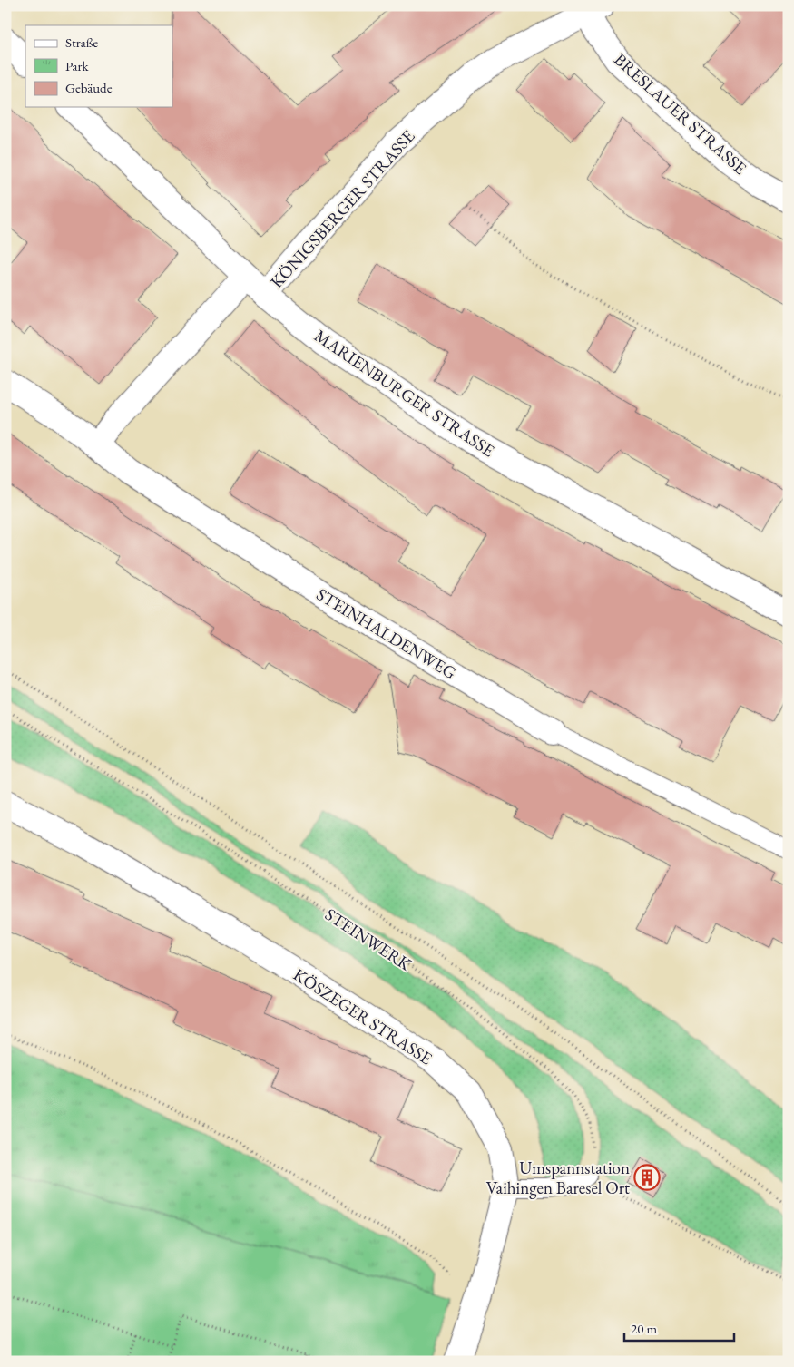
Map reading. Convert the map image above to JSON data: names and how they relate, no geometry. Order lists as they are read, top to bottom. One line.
{"streets":{"street":["BRESLAUER STRASSE","KÖNIGSBERGER STRASSE","MARIENBURGER STRASSE","STEINHALDENWEG","KÖSZEGER STRASSE"],"path":["STEINWERK"]},"crossings":[["BRESLAUER STRASSE","KÖNIGSBERGER STRASSE"],["KÖNIGSBERGER STRASSE","MARIENBURGER STRASSE"],["KÖNIGSBERGER STRASSE","STEINHALDENWEG"]],"places":{"building":["Umspannstation Vaihingen Baresel Ort"]},"legend":["Straße","Park","Gebäude"],"scale_bar":"20 m"}
